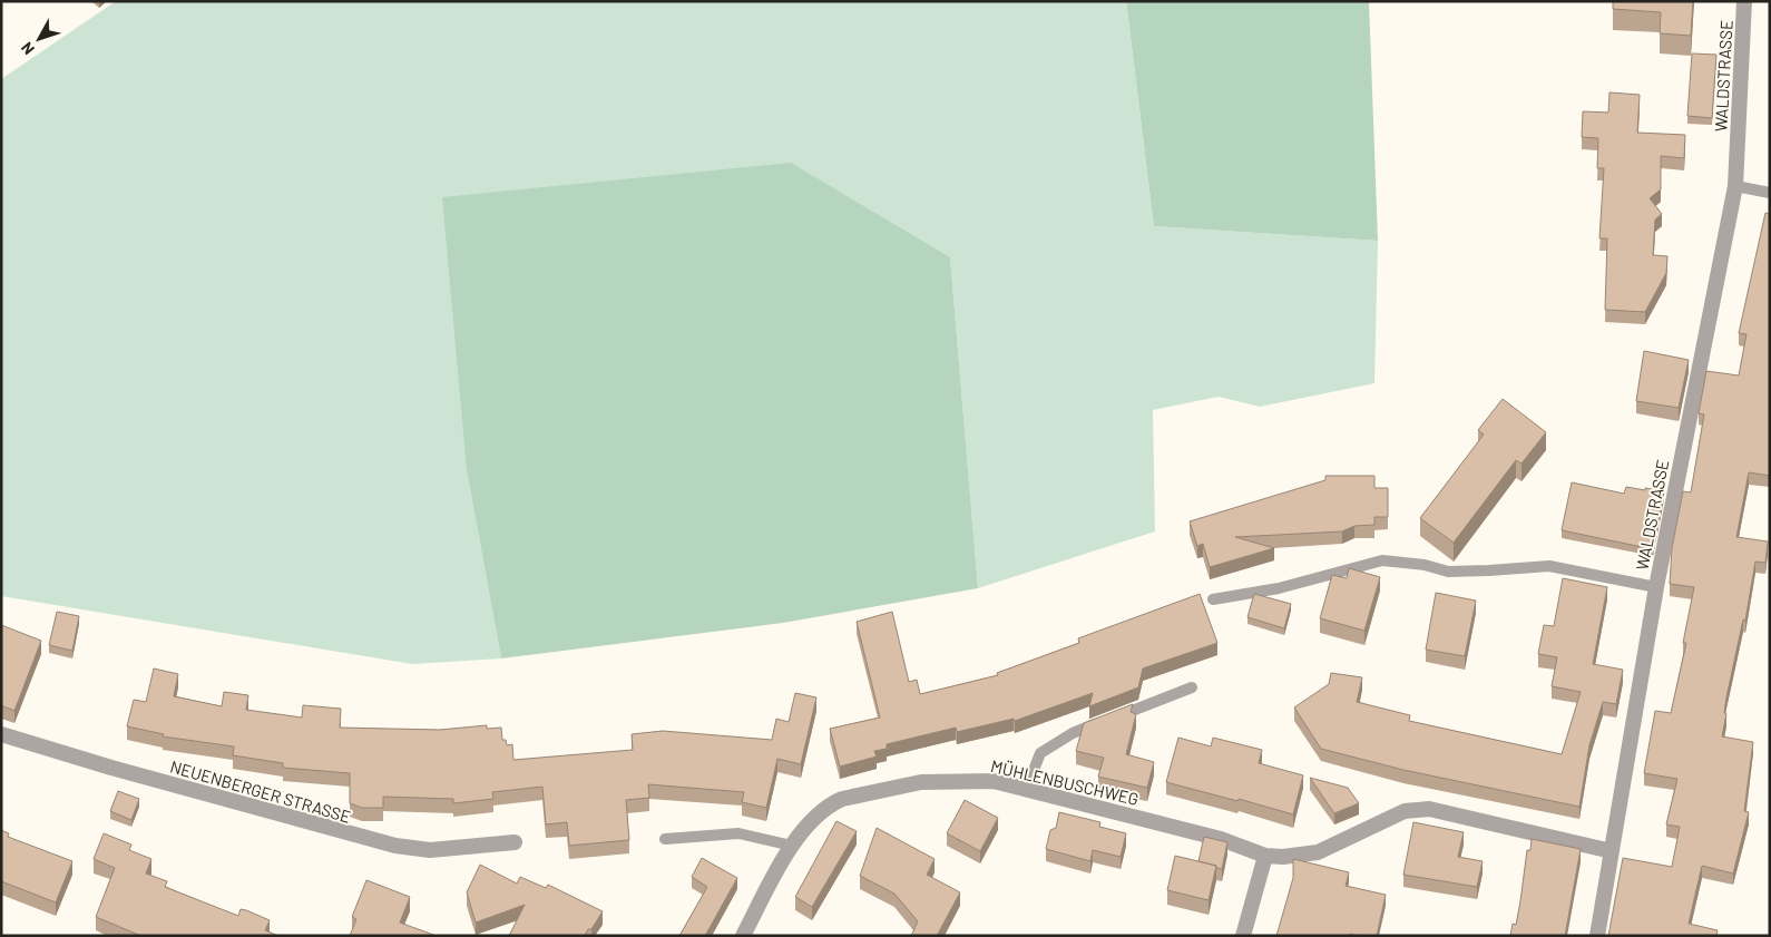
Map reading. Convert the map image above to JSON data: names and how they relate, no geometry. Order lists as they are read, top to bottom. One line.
{"streets":{"street":["WALDSTRASSE","MÜHLENBUSCHWEG","NEUENBERGER STRASSE"]},"north":"bottom left"}
